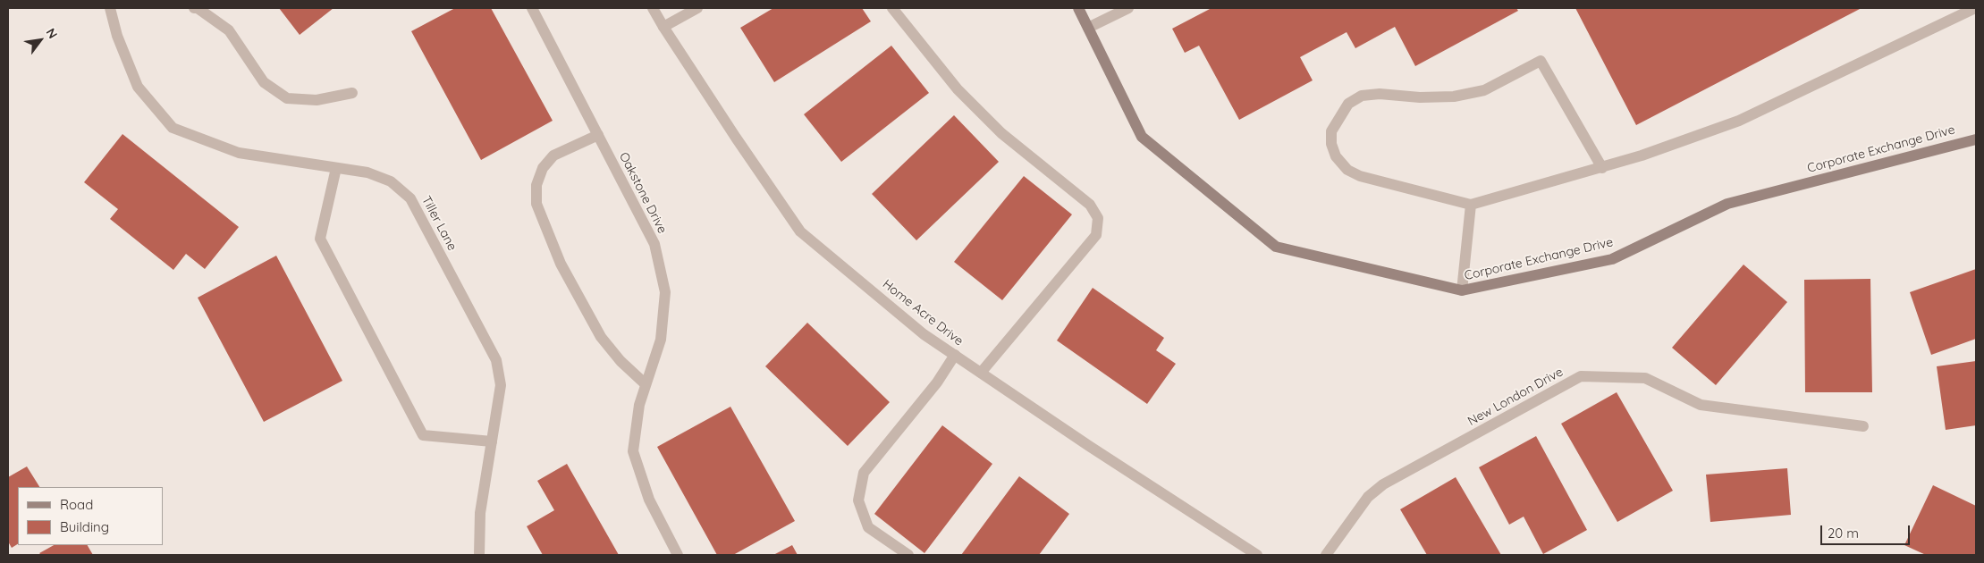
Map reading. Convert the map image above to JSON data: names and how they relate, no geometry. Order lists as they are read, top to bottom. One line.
{"streets":{"street":["Corporate Exchange Drive","Oakstone Drive","Tiller Lane","Home Acre Drive","New London Drive"]},"legend":["Road","Building"],"scale_bar":"20 m","north":"top right"}
